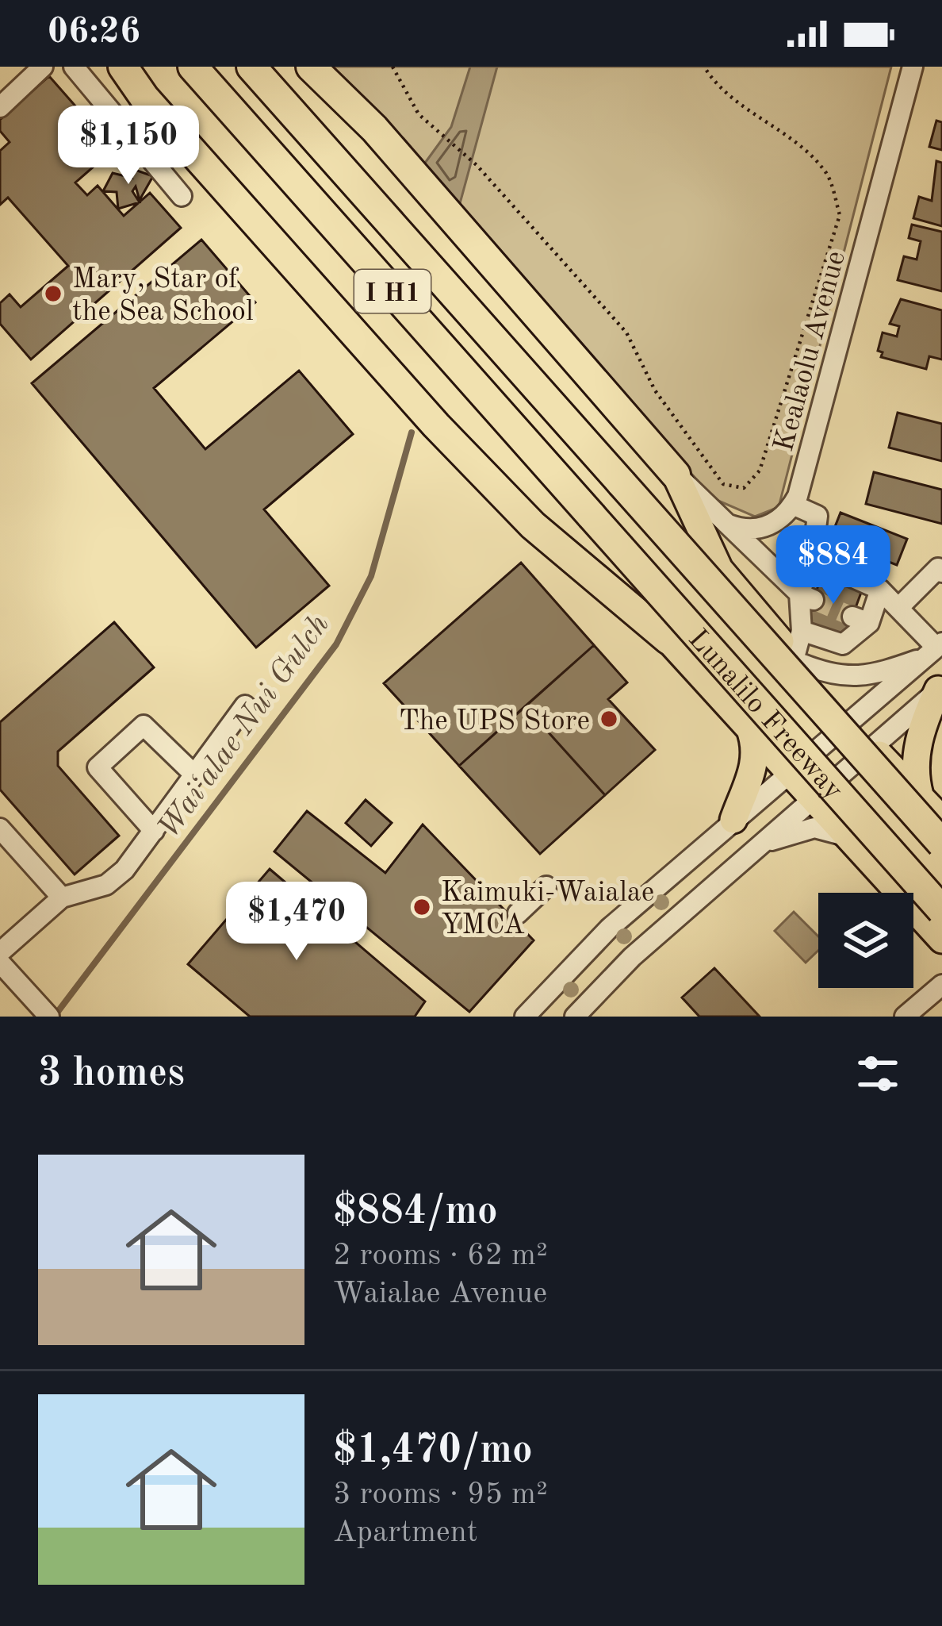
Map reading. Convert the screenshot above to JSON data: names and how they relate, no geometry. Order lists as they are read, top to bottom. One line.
{"streets":{"highway":["I H1","Lunalilo Freeway"],"street":["Kealaolu Avenue"]},"water":["Waiʻalae Nui Gulch"],"places":["Mary, Star of the Sea School","The UPS Store","Kaimuki-Waialae YMCA"],"page":{"status":"06:26","price":["$1,150","$884","$1,470"],"heading":"3 homes","list":[{"name":"$884/mo","note":"2 rooms · 62 m² · Waialae Avenue"},{"name":"$1,470/mo","note":"3 rooms · 95 m² · Apartment"}]}}
